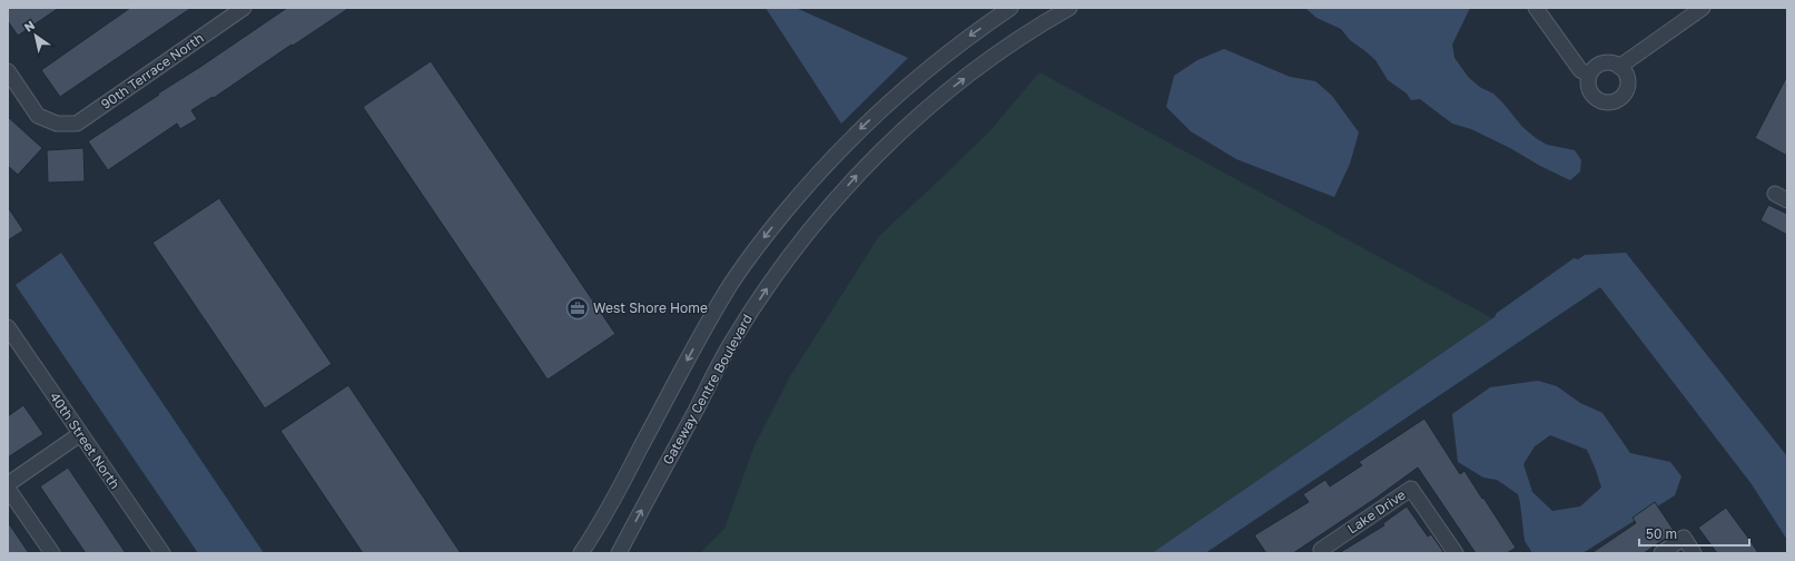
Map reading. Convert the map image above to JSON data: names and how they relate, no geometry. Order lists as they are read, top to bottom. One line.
{"streets":{"street":["90th Terrace North","Gateway Centre Boulevard","40th Street North","Lake Drive"]},"places":{"office":["West Shore Home"]},"scale_bar":"50 m","north":"top left"}
